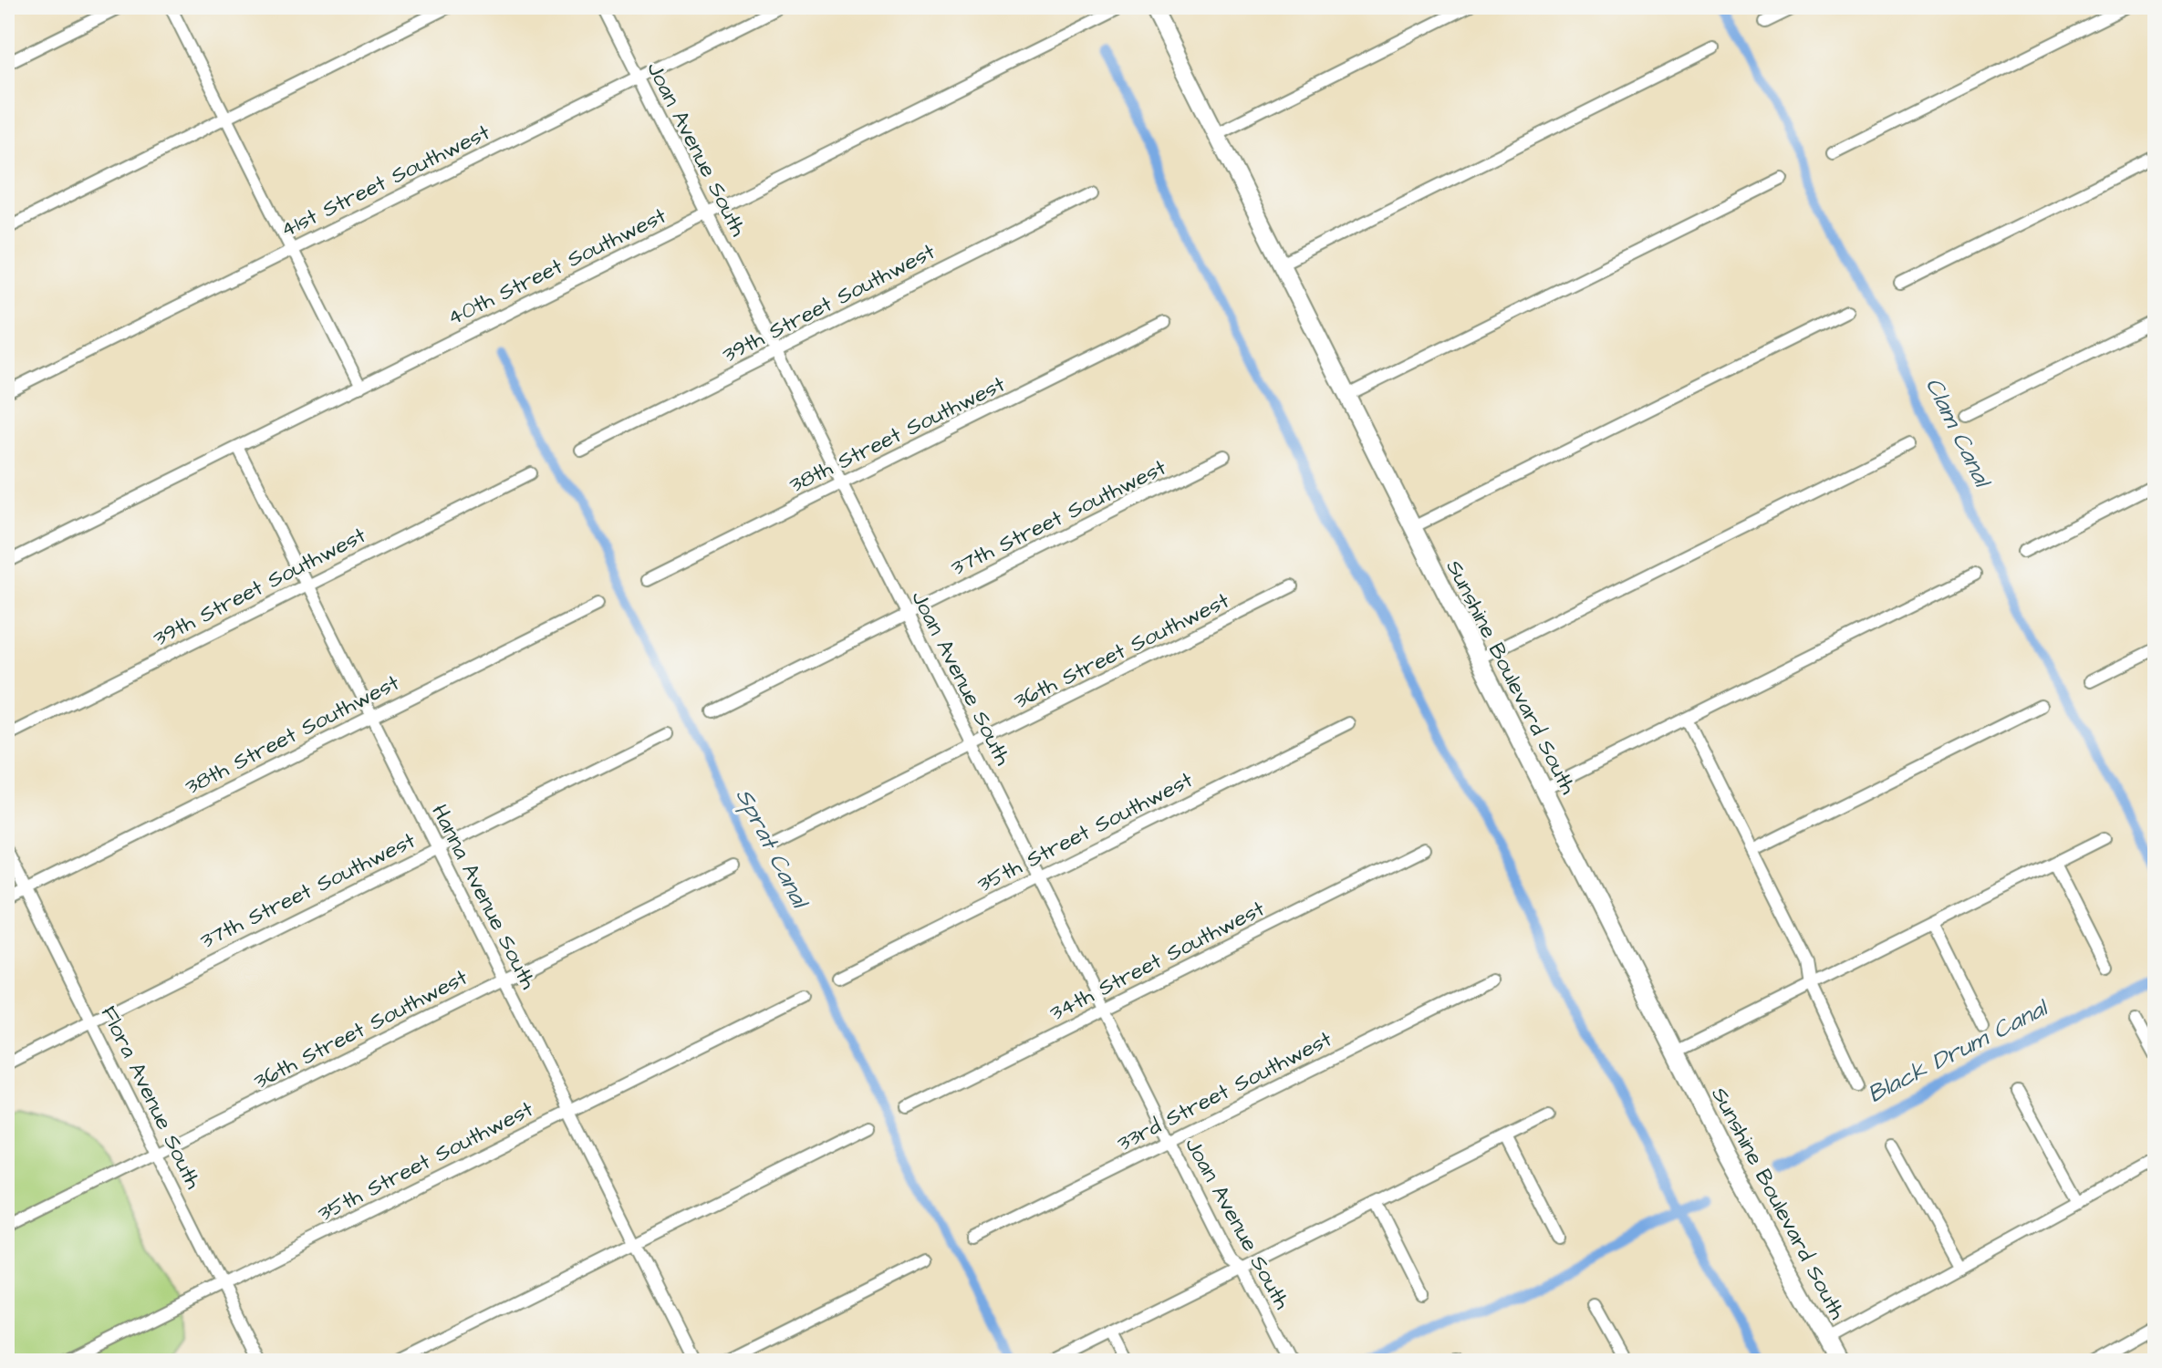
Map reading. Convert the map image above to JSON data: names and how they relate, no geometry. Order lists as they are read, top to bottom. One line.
{"streets":{"street":["Joan Avenue South","41st Street Southwest","40th Street Southwest","39th Street Southwest","38th Street Southwest","37th Street Southwest","36th Street Southwest","Sunshine Boulevard South","35th Street Southwest","Hanna Avenue South","34th Street Southwest","33rd Street Southwest","Flora Avenue South"]},"crossings":[["Joan Avenue South","41st Street Southwest"],["Joan Avenue South","40th Street Southwest"],["Joan Avenue South","39th Street Southwest"],["Joan Avenue South","38th Street Southwest"],["Joan Avenue South","37th Street Southwest"],["Joan Avenue South","36th Street Southwest"],["Joan Avenue South","35th Street Southwest"],["Joan Avenue South","34th Street Southwest"],["Joan Avenue South","33rd Street Southwest"],["40th Street Southwest","Hanna Avenue South"],["39th Street Southwest","Hanna Avenue South"],["38th Street Southwest","Hanna Avenue South"],["38th Street Southwest","Flora Avenue South"],["37th Street Southwest","Hanna Avenue South"],["37th Street Southwest","Flora Avenue South"],["36th Street Southwest","Hanna Avenue South"],["36th Street Southwest","Flora Avenue South"],["35th Street Southwest","Hanna Avenue South"],["35th Street Southwest","Flora Avenue South"]],"water":["Clam Canal","Sprat Canal","Black Drum Canal"]}
